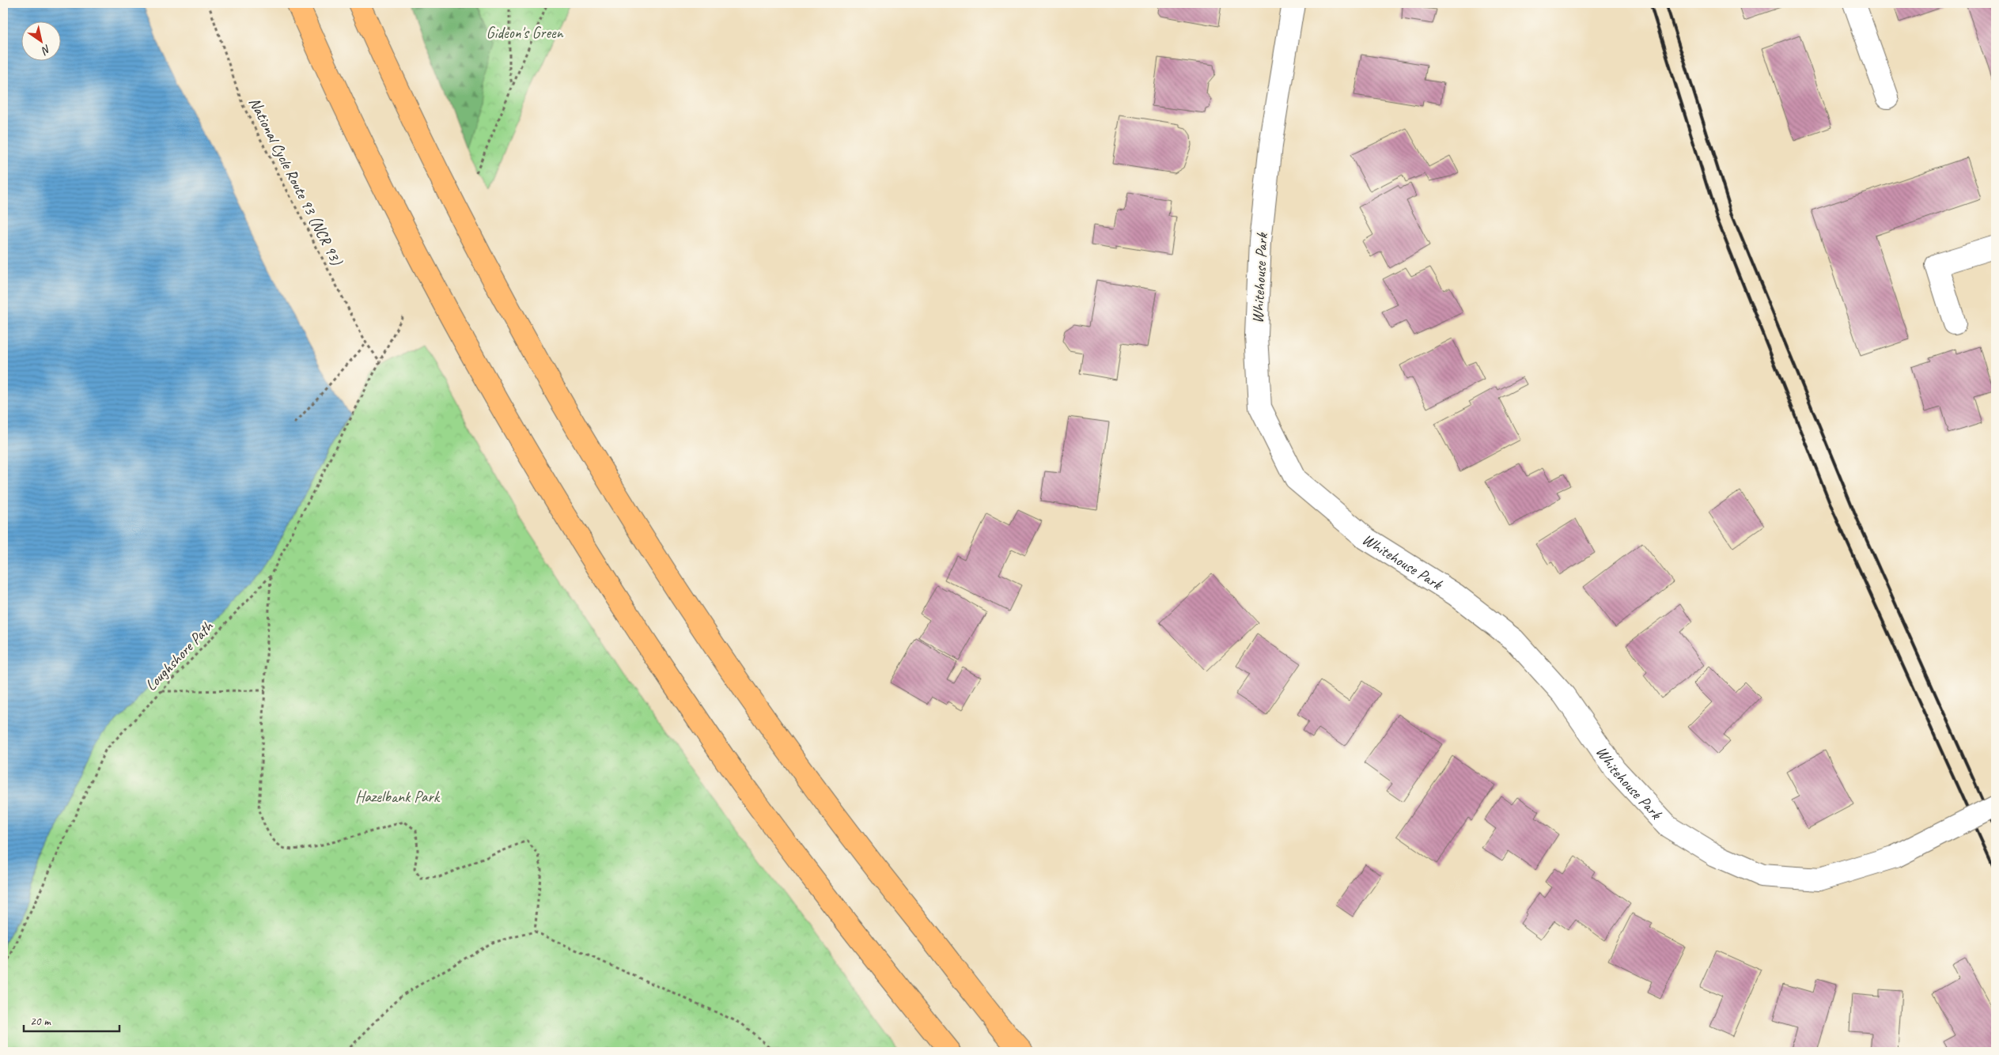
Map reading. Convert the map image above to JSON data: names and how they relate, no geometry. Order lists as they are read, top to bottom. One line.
{"streets":{"street":["Whitehouse Park"],"path":["National Cycle Route 93 (NCR 93)","Loughshore Path"]},"crossings":[["National Cycle Route 93 (NCR 93)","Loughshore Path"]],"parks":["Gideon's Green","Hazelbank Park"],"scale_bar":"20 m","north":"bottom right"}
